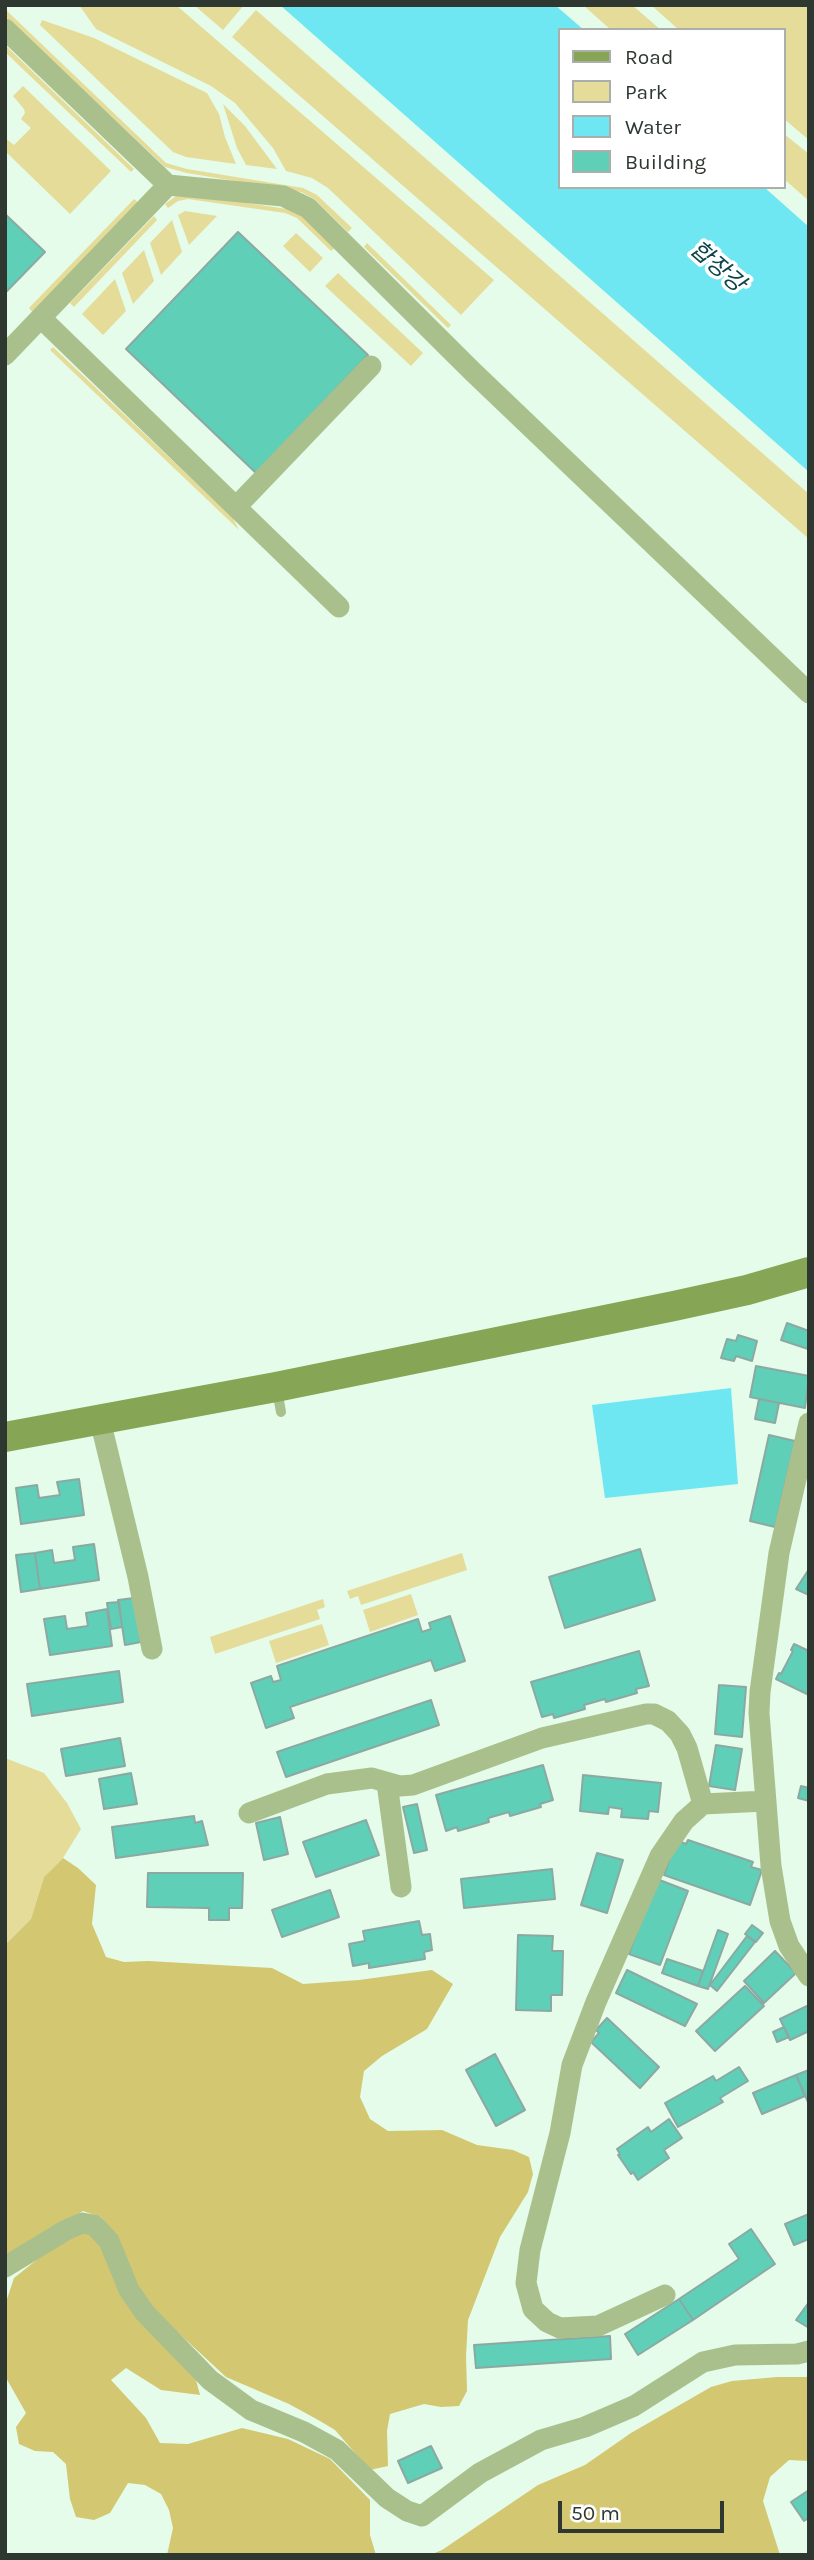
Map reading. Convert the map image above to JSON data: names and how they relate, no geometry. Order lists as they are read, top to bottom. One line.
{"water":["합장강"],"legend":["Road","Park","Water","Building"],"scale_bar":"50 m"}
